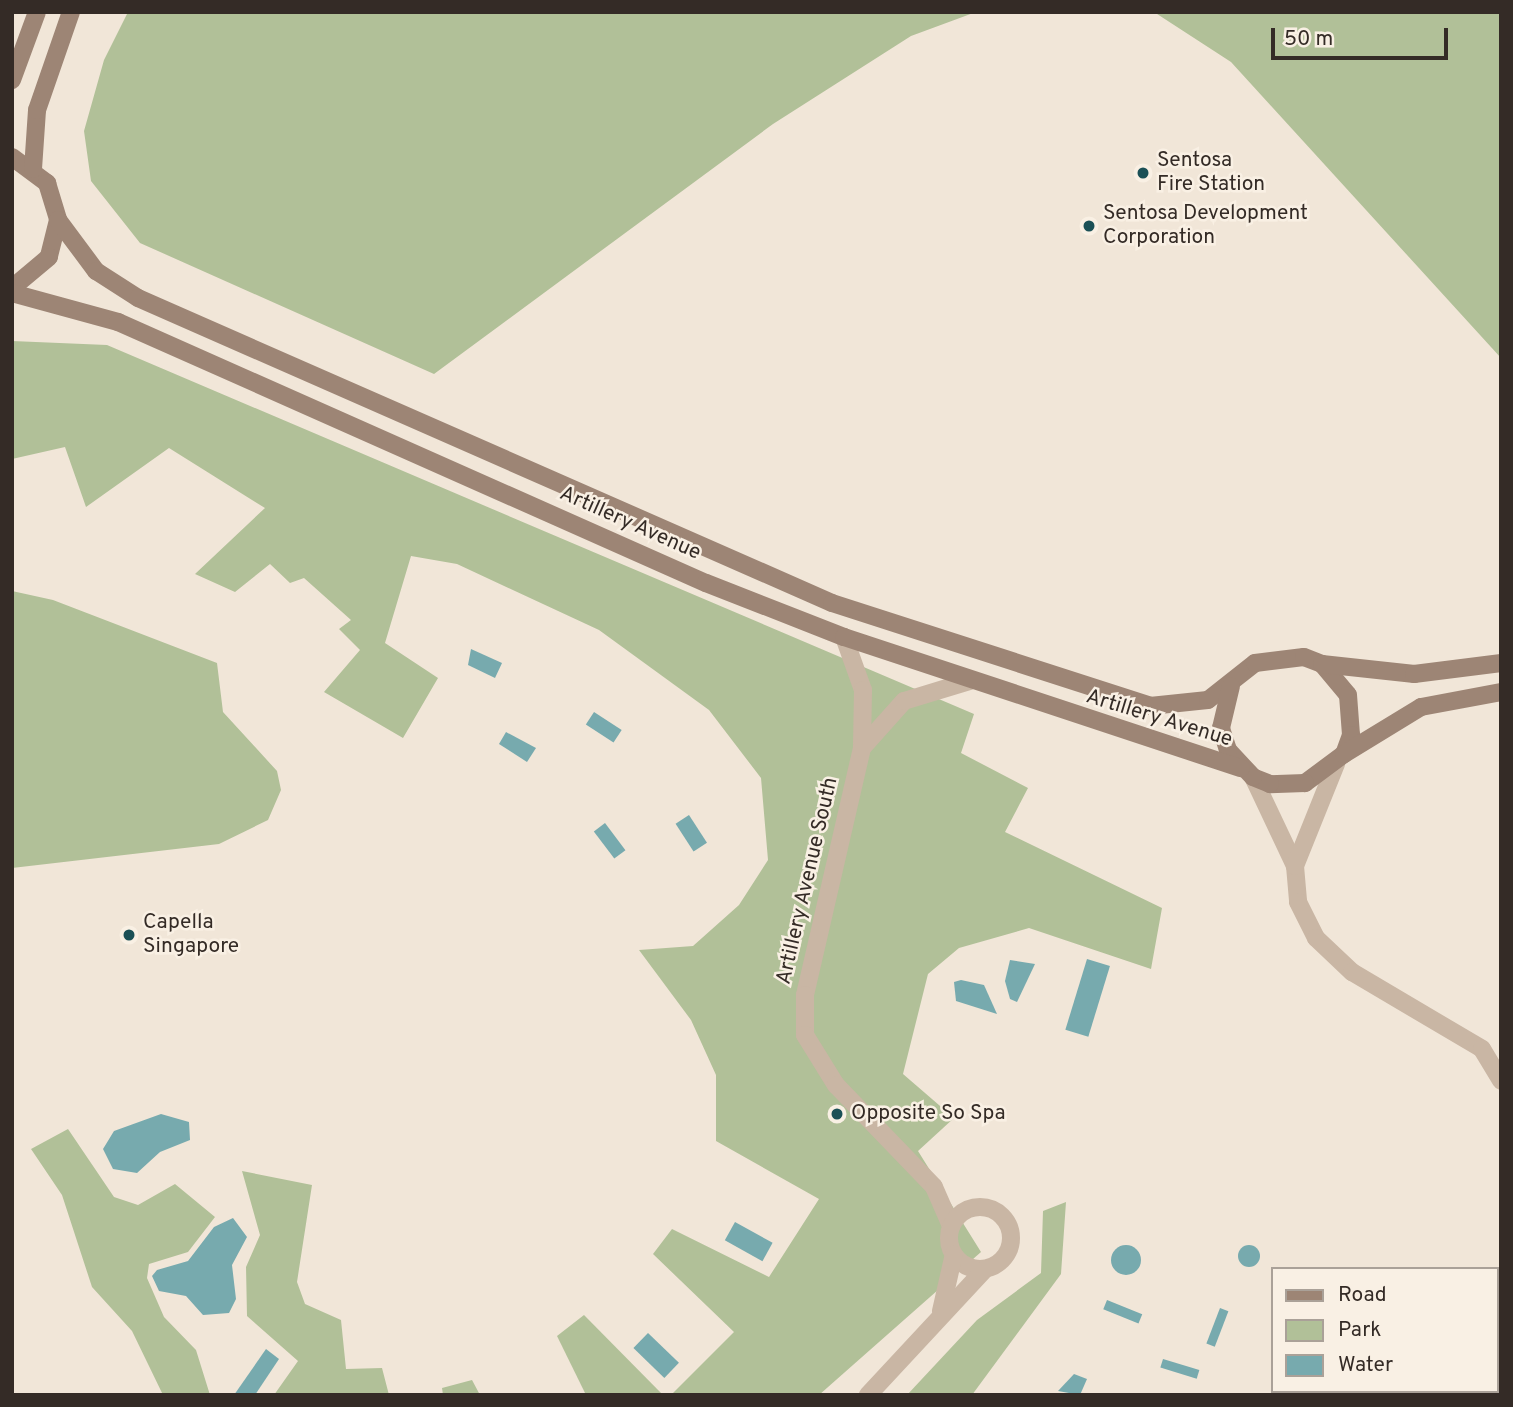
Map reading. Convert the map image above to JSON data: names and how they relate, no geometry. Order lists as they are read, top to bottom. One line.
{"streets":{"street":["Artillery Avenue","Artillery Avenue South"]},"crossings":[["Artillery Avenue","Artillery Avenue South"]],"places":["Sentosa Fire Station","Sentosa Development Corporation","Capella Singapore","Opposite So Spa"],"legend":["Road","Park","Water"],"scale_bar":"50 m"}
